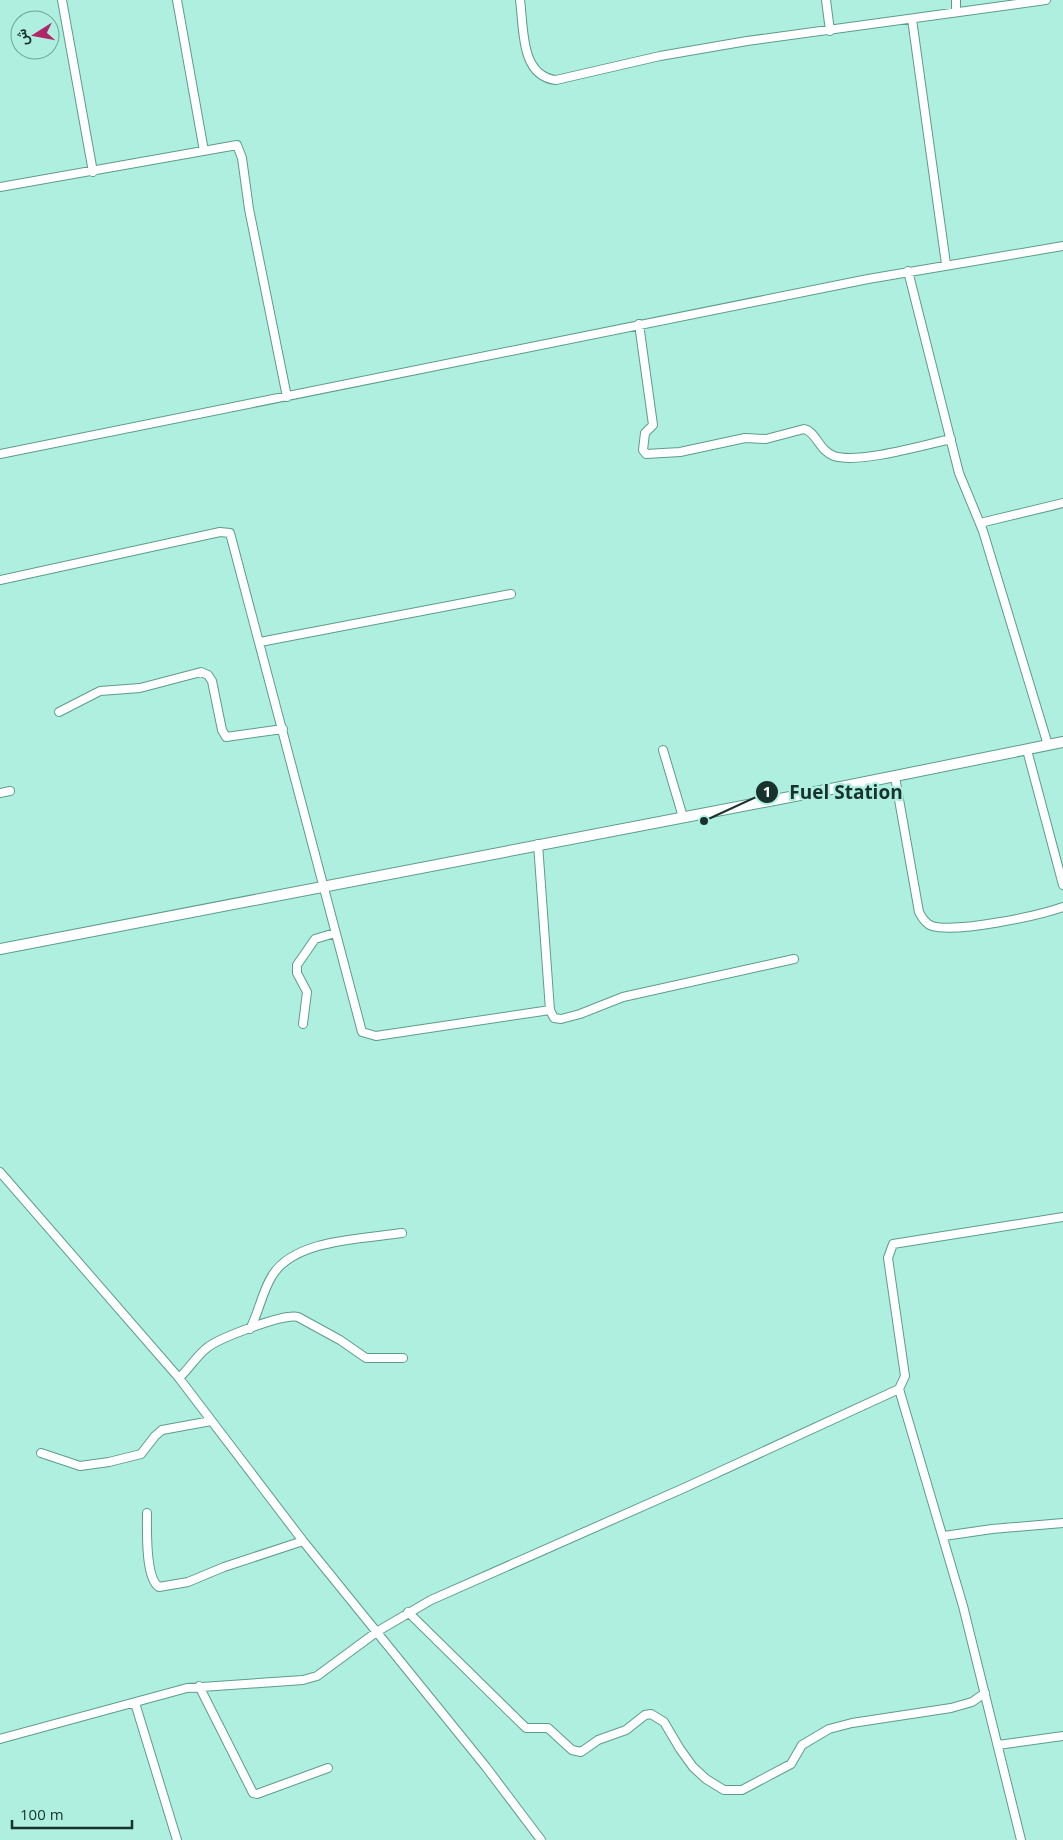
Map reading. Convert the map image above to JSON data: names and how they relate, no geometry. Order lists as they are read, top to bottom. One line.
{"places":["Fuel Station"],"scale_bar":"100 m","north":"left"}
